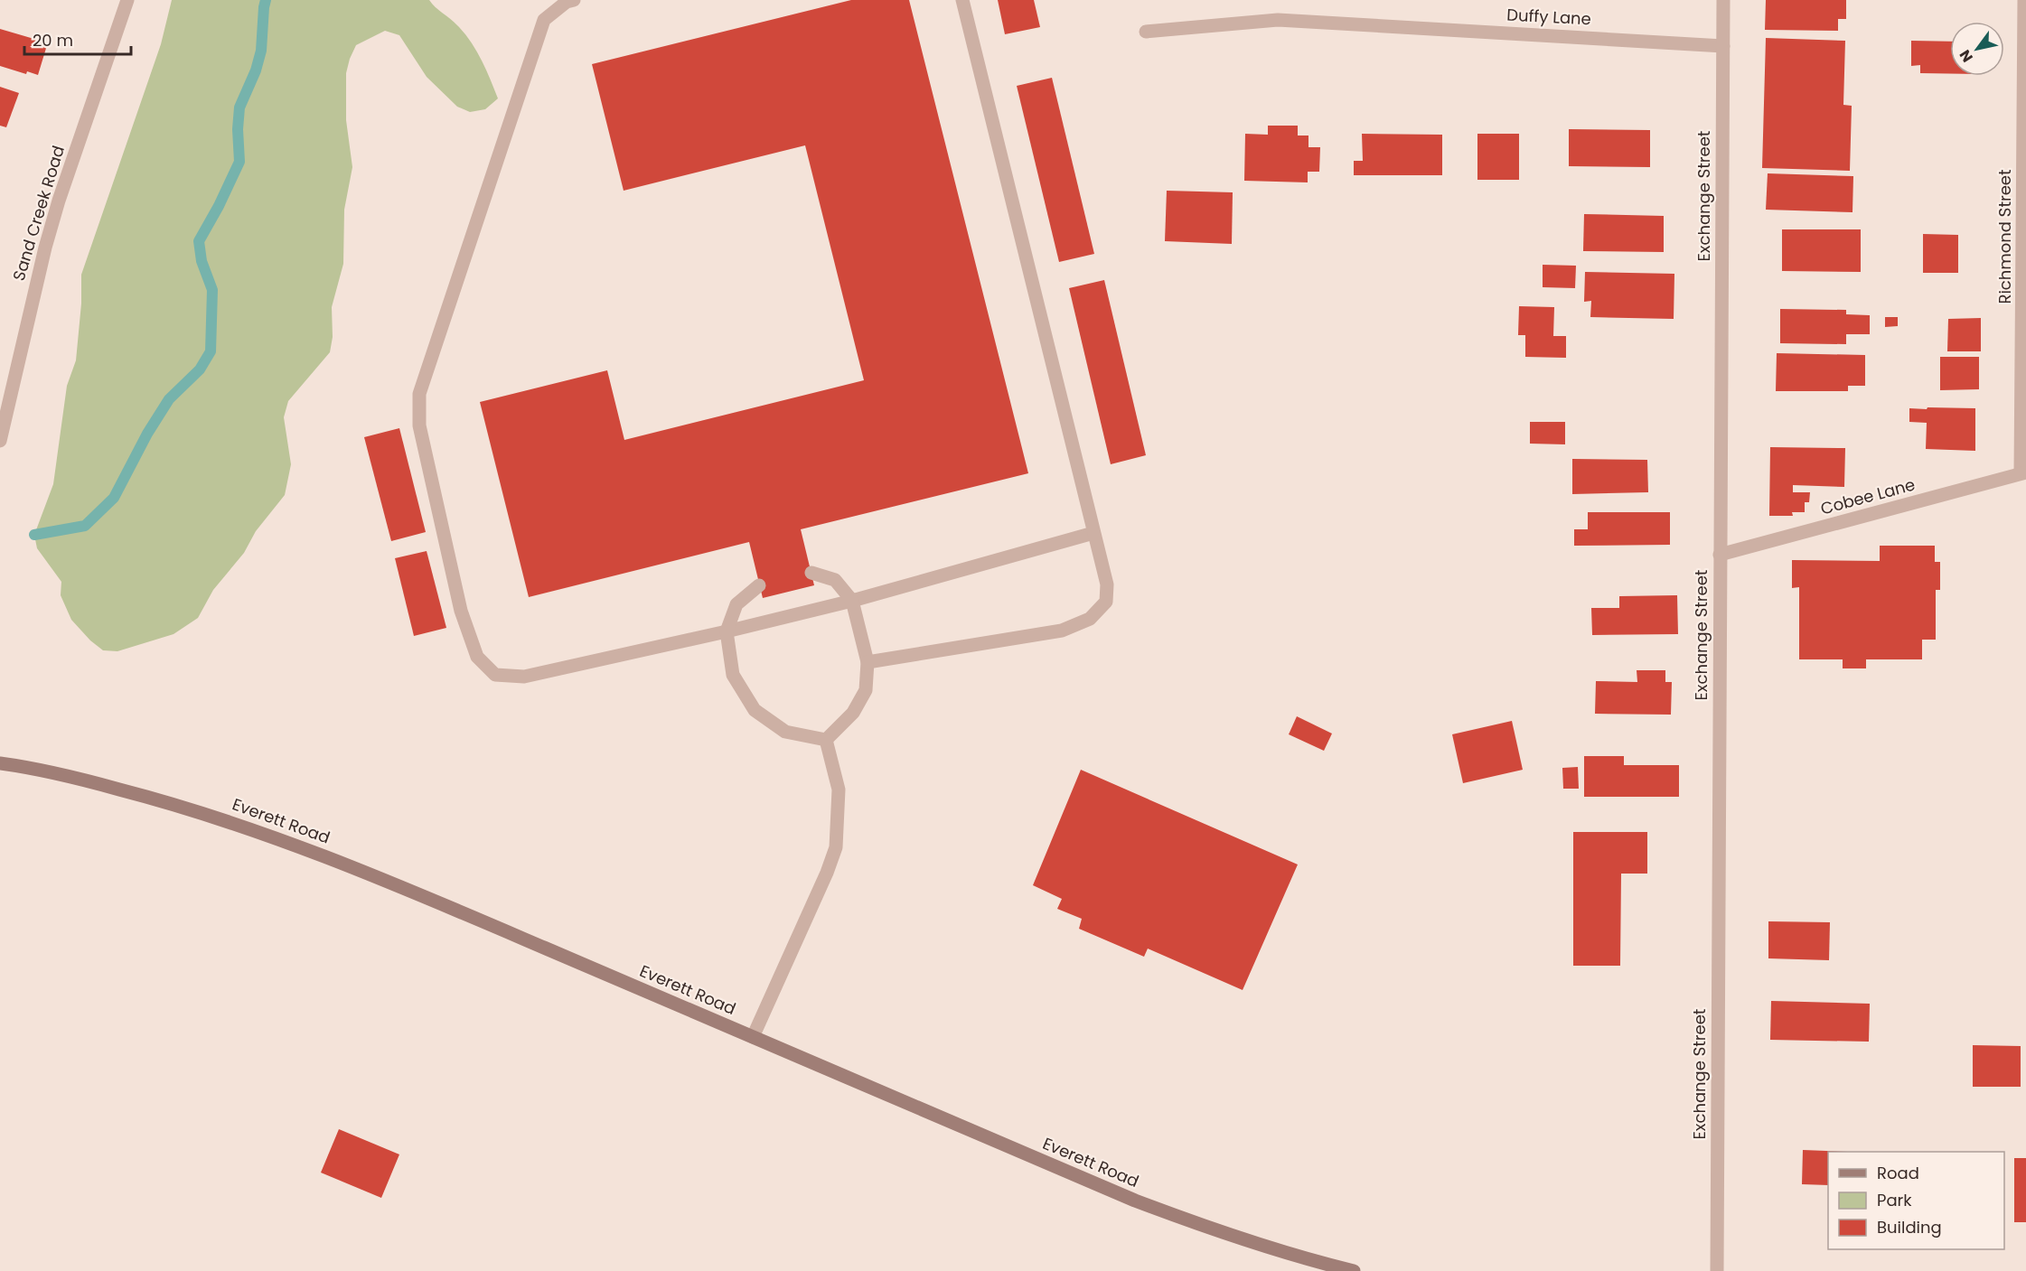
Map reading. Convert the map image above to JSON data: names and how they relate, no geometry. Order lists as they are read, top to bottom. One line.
{"streets":{"street":["Duffy Lane","Exchange Street","Sand Creek Road","Richmond Street","Cobee Lane","Everett Road"]},"crossings":[["Duffy Lane","Exchange Street"],["Exchange Street","Cobee Lane"],["Richmond Street","Cobee Lane"]],"legend":["Road","Park","Building"],"scale_bar":"20 m","north":"bottom left"}
